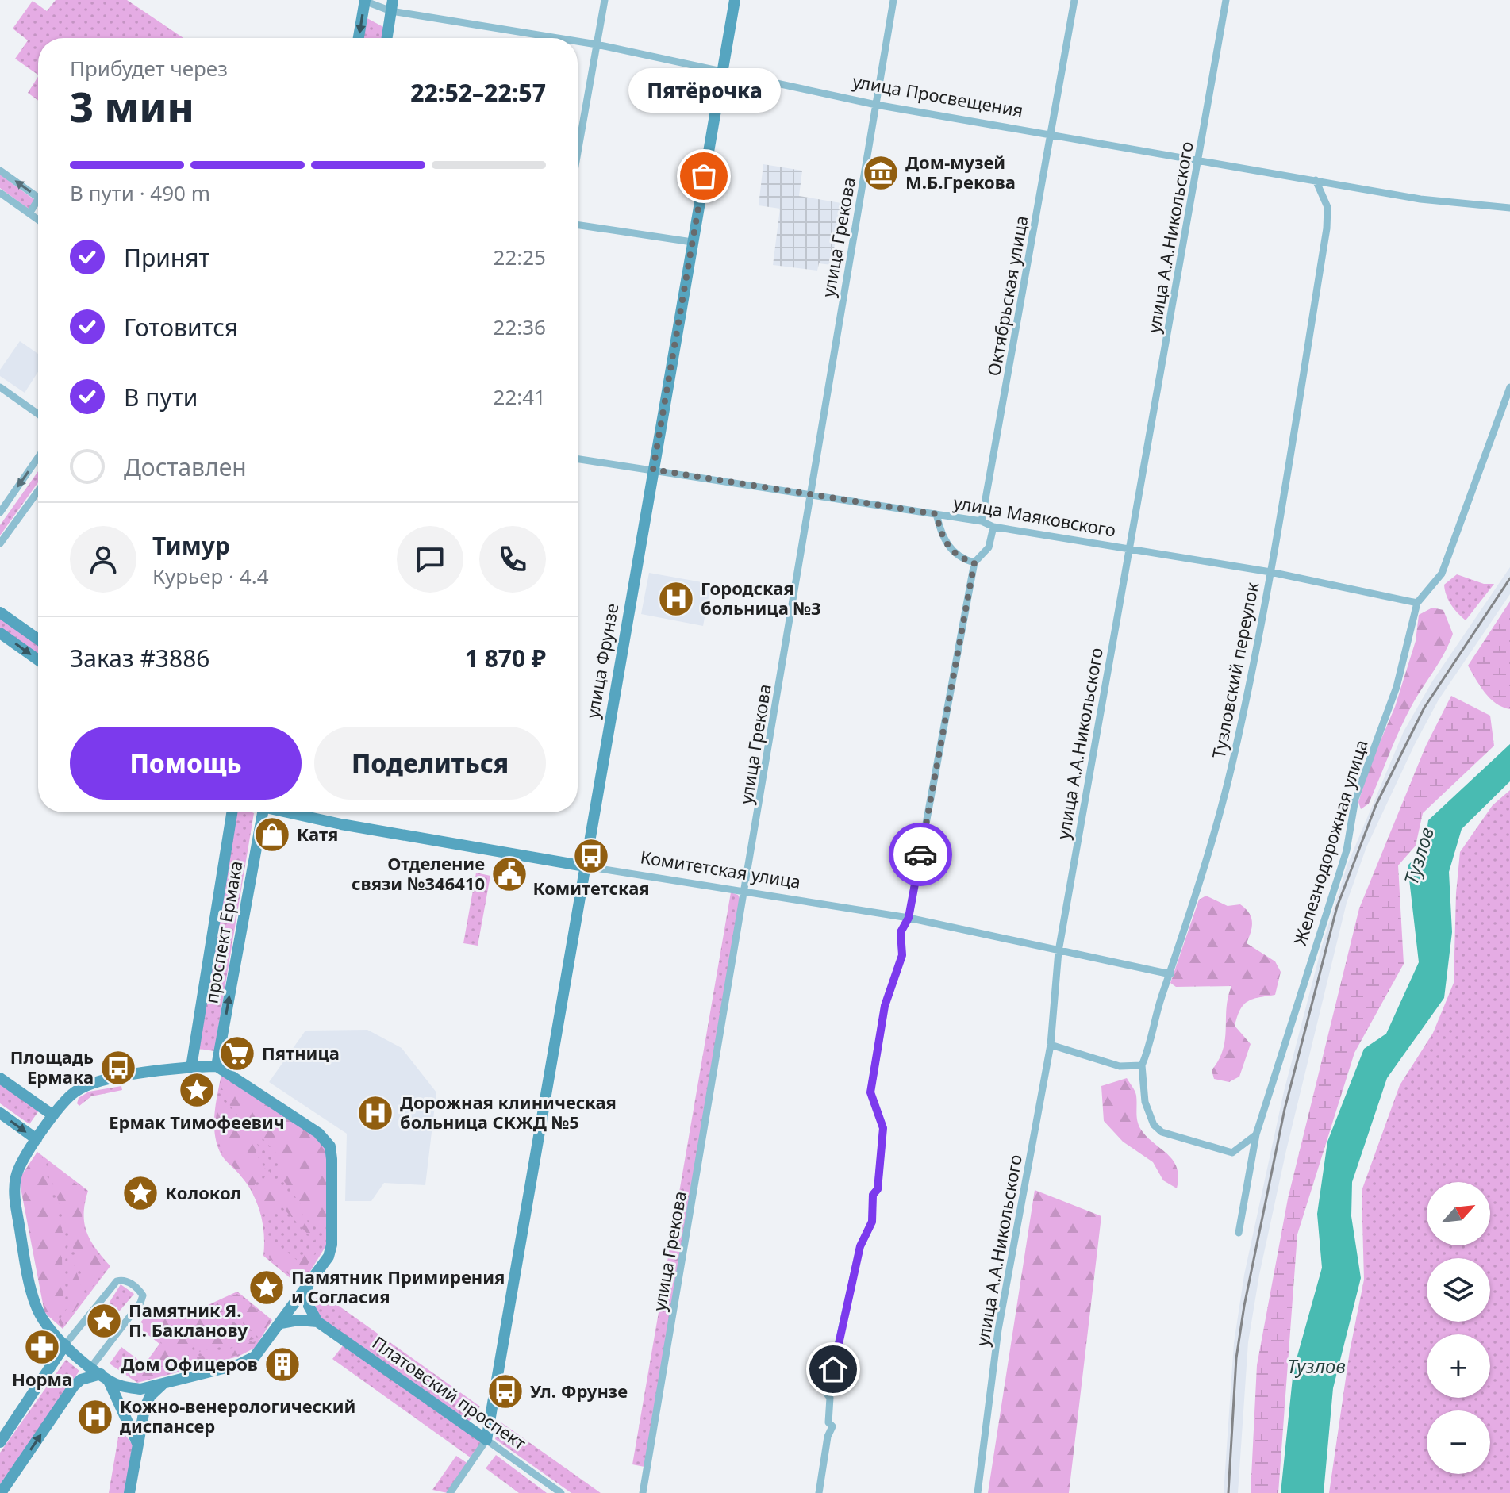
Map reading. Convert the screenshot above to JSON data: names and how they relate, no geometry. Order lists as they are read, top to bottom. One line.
{"streets":{"street":["улица Просвещения","улица Грекова","улица А.А.Никольского","Октябрьская улица","улица Маяковского","улица Фрунзе","Тузловский переулок","Железнодорожная улица","Комитетская улица","проспект Ермака","Платовский проспект"]},"crossings":[["улица Просвещения","улица Грекова"],["улица Просвещения","улица А.А.Никольского"],["улица Просвещения","Октябрьская улица"],["улица Просвещения","улица Фрунзе"],["улица Просвещения","Тузловский переулок"],["улица Грекова","улица Маяковского"],["улица Грекова","Комитетская улица"],["улица А.А.Никольского","улица Маяковского"],["улица А.А.Никольского","Комитетская улица"],["Октябрьская улица","улица Маяковского"],["улица Маяковского","улица Фрунзе"],["улица Маяковского","Тузловский переулок"],["улица Маяковского","Железнодорожная улица"],["улица Фрунзе","Комитетская улица"],["улица Фрунзе","Платовский проспект"],["Тузловский переулок","Комитетская улица"]],"water":["Тузлов"],"places":{"museum":["Дом-музей М.Б.Грекова"],"other":["Пятёрочка"],"hospital":["Городская больница №3","Дорожная клиническая больница СКЖД №5","Кожно-венерологический диспансер"],"shop":["Катя"],"bus stop":["Комитетская","Площадь Ермака","Ул. Фрунзе"],"public building":["Отделение связи №346410"],"supermarket":["Пятница"],"place":["Ермак Тимофеевич","Колокол","Памятник Примирения и Cогласия","Памятник Я. П. Бакланову"],"pharmacy":["Норма"],"building":["Дом Офицеров"]},"north":"top right","page":{"heading":["3 мин","Прибудет через","22:52–22:57"],"panel":["Тимур","Курьер · 4.4","Заказ #3886","1 870 ₽"],"bubble":"Пятёрочка","bar":"В пути · 490 m","list":[["Принят","22:25"],["Готовится","22:36"],["В пути","22:41"],"Доставлен"],"buttons":["Помощь","Поделиться"],"map_buttons":["+","−"]}}
